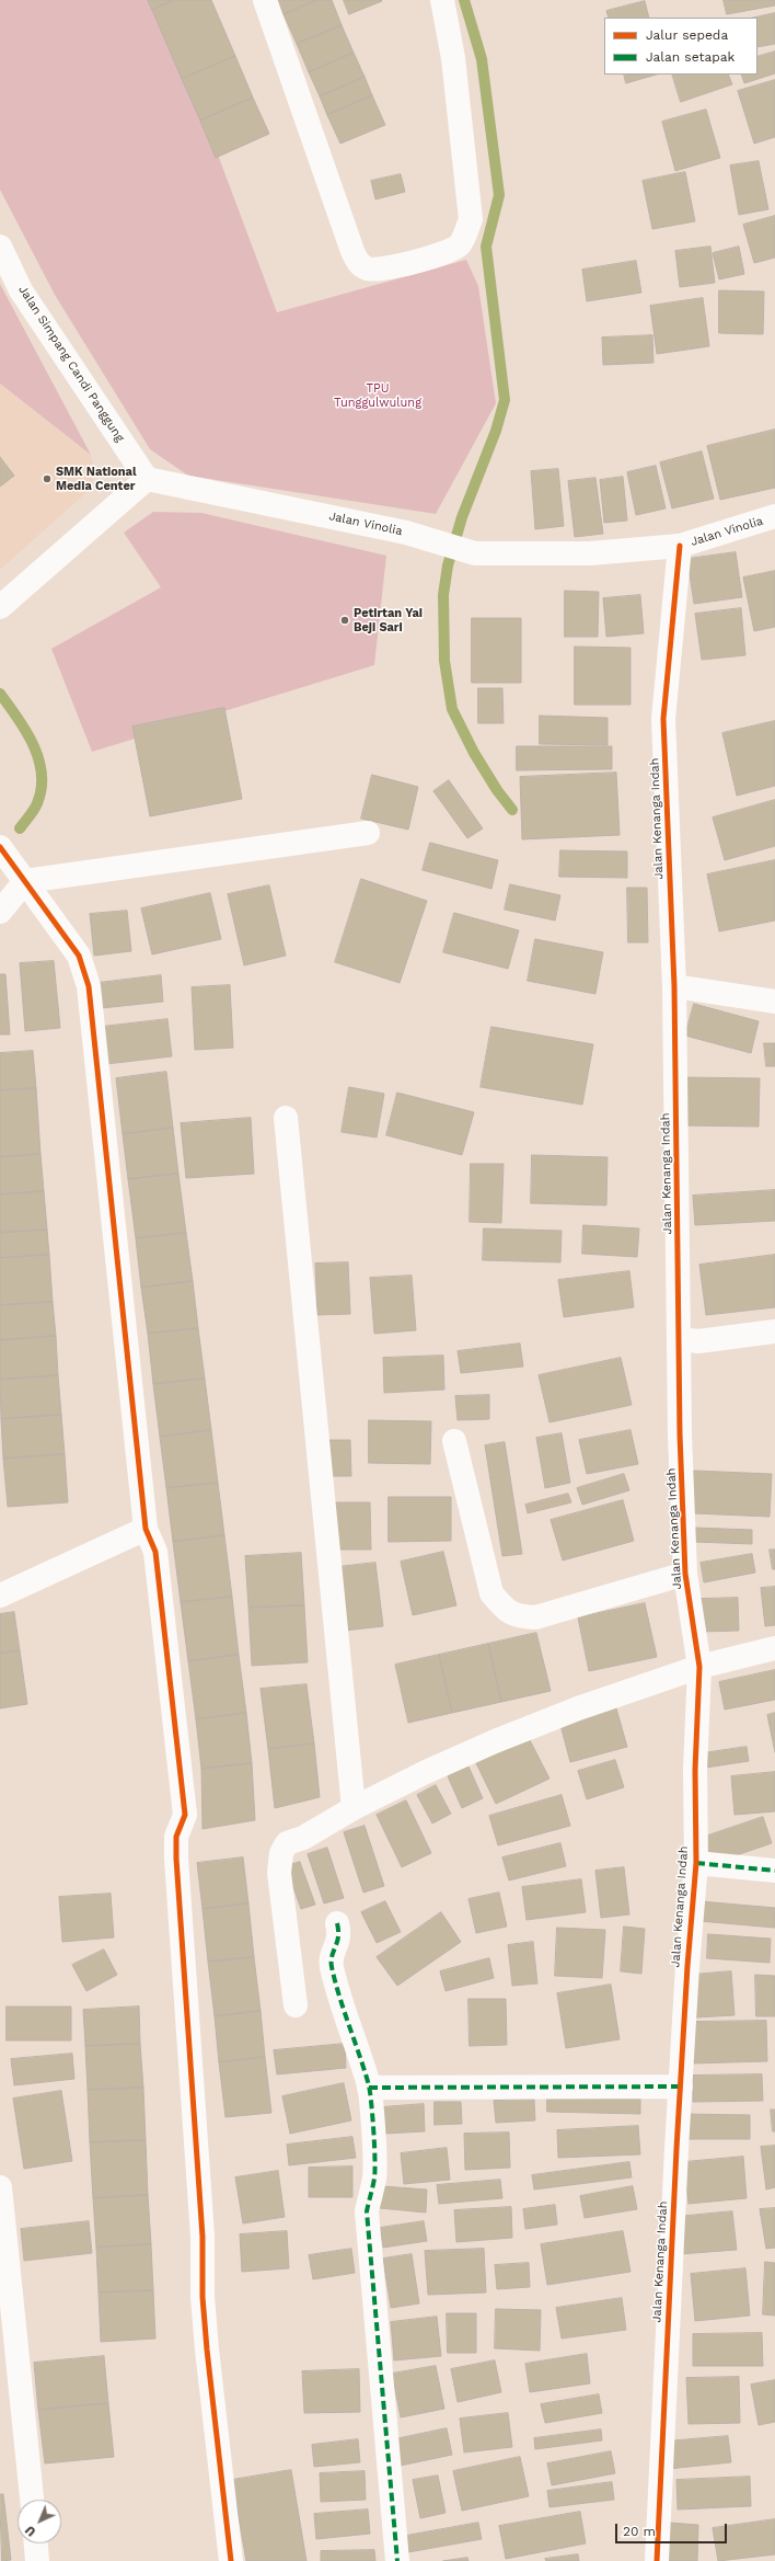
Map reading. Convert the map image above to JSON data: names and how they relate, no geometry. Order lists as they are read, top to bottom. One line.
{"streets":{"street":["Jalan Simpang Candi Panggung","Jalan Vinolia","Jalan Kenanga Indah"]},"crossings":[["Jalan Simpang Candi Panggung","Jalan Vinolia"],["Jalan Vinolia","Jalan Kenanga Indah"]],"parks":["TPU Tunggulwulung"],"places":["SMK National Media Center","Petirtan Yai Beji Sari"],"legend":["Jalur sepeda","Jalan setapak"],"scale_bar":"20 m","north":"bottom left"}
